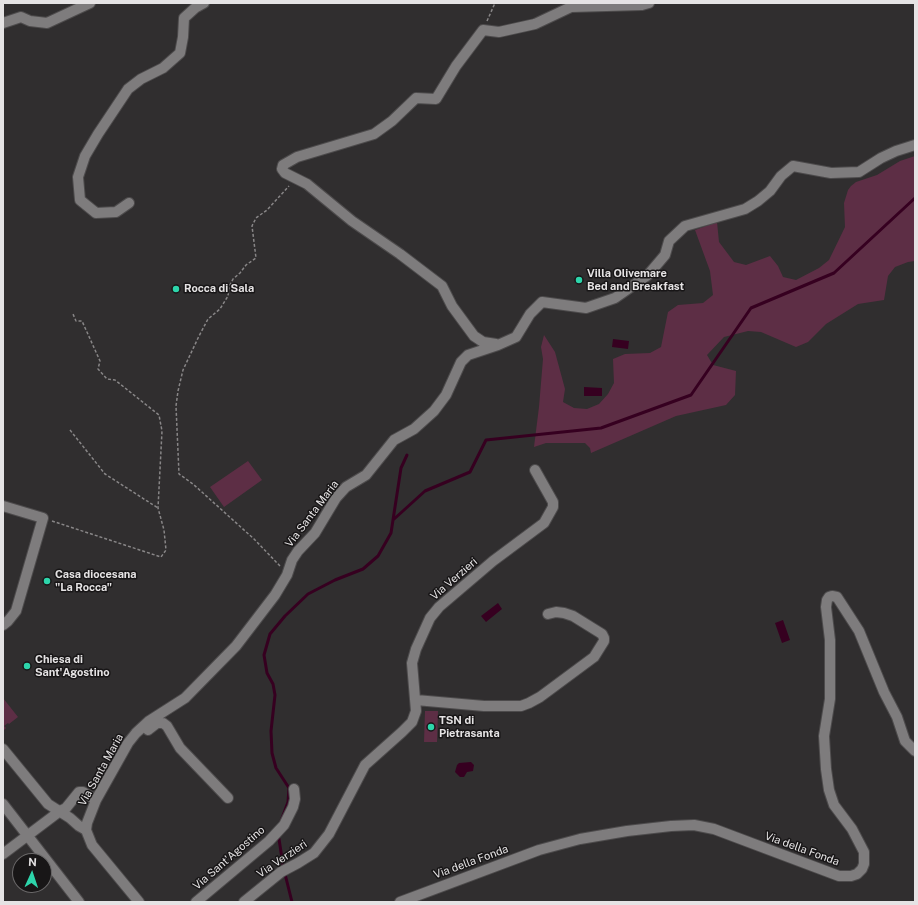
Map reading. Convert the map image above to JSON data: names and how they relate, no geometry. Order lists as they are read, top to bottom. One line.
{"streets":{"street":["Via Santa Maria","Via Verzieri","Via della Fonda","Via Sant'Agostino"]},"places":["Villa Olivemare Bed and Breakfast","Rocca di Sala","Casa diocesana \"La Rocca\"","Chiesa di Sant'Agostino","TSN di Pietrasanta"],"north":"top"}
